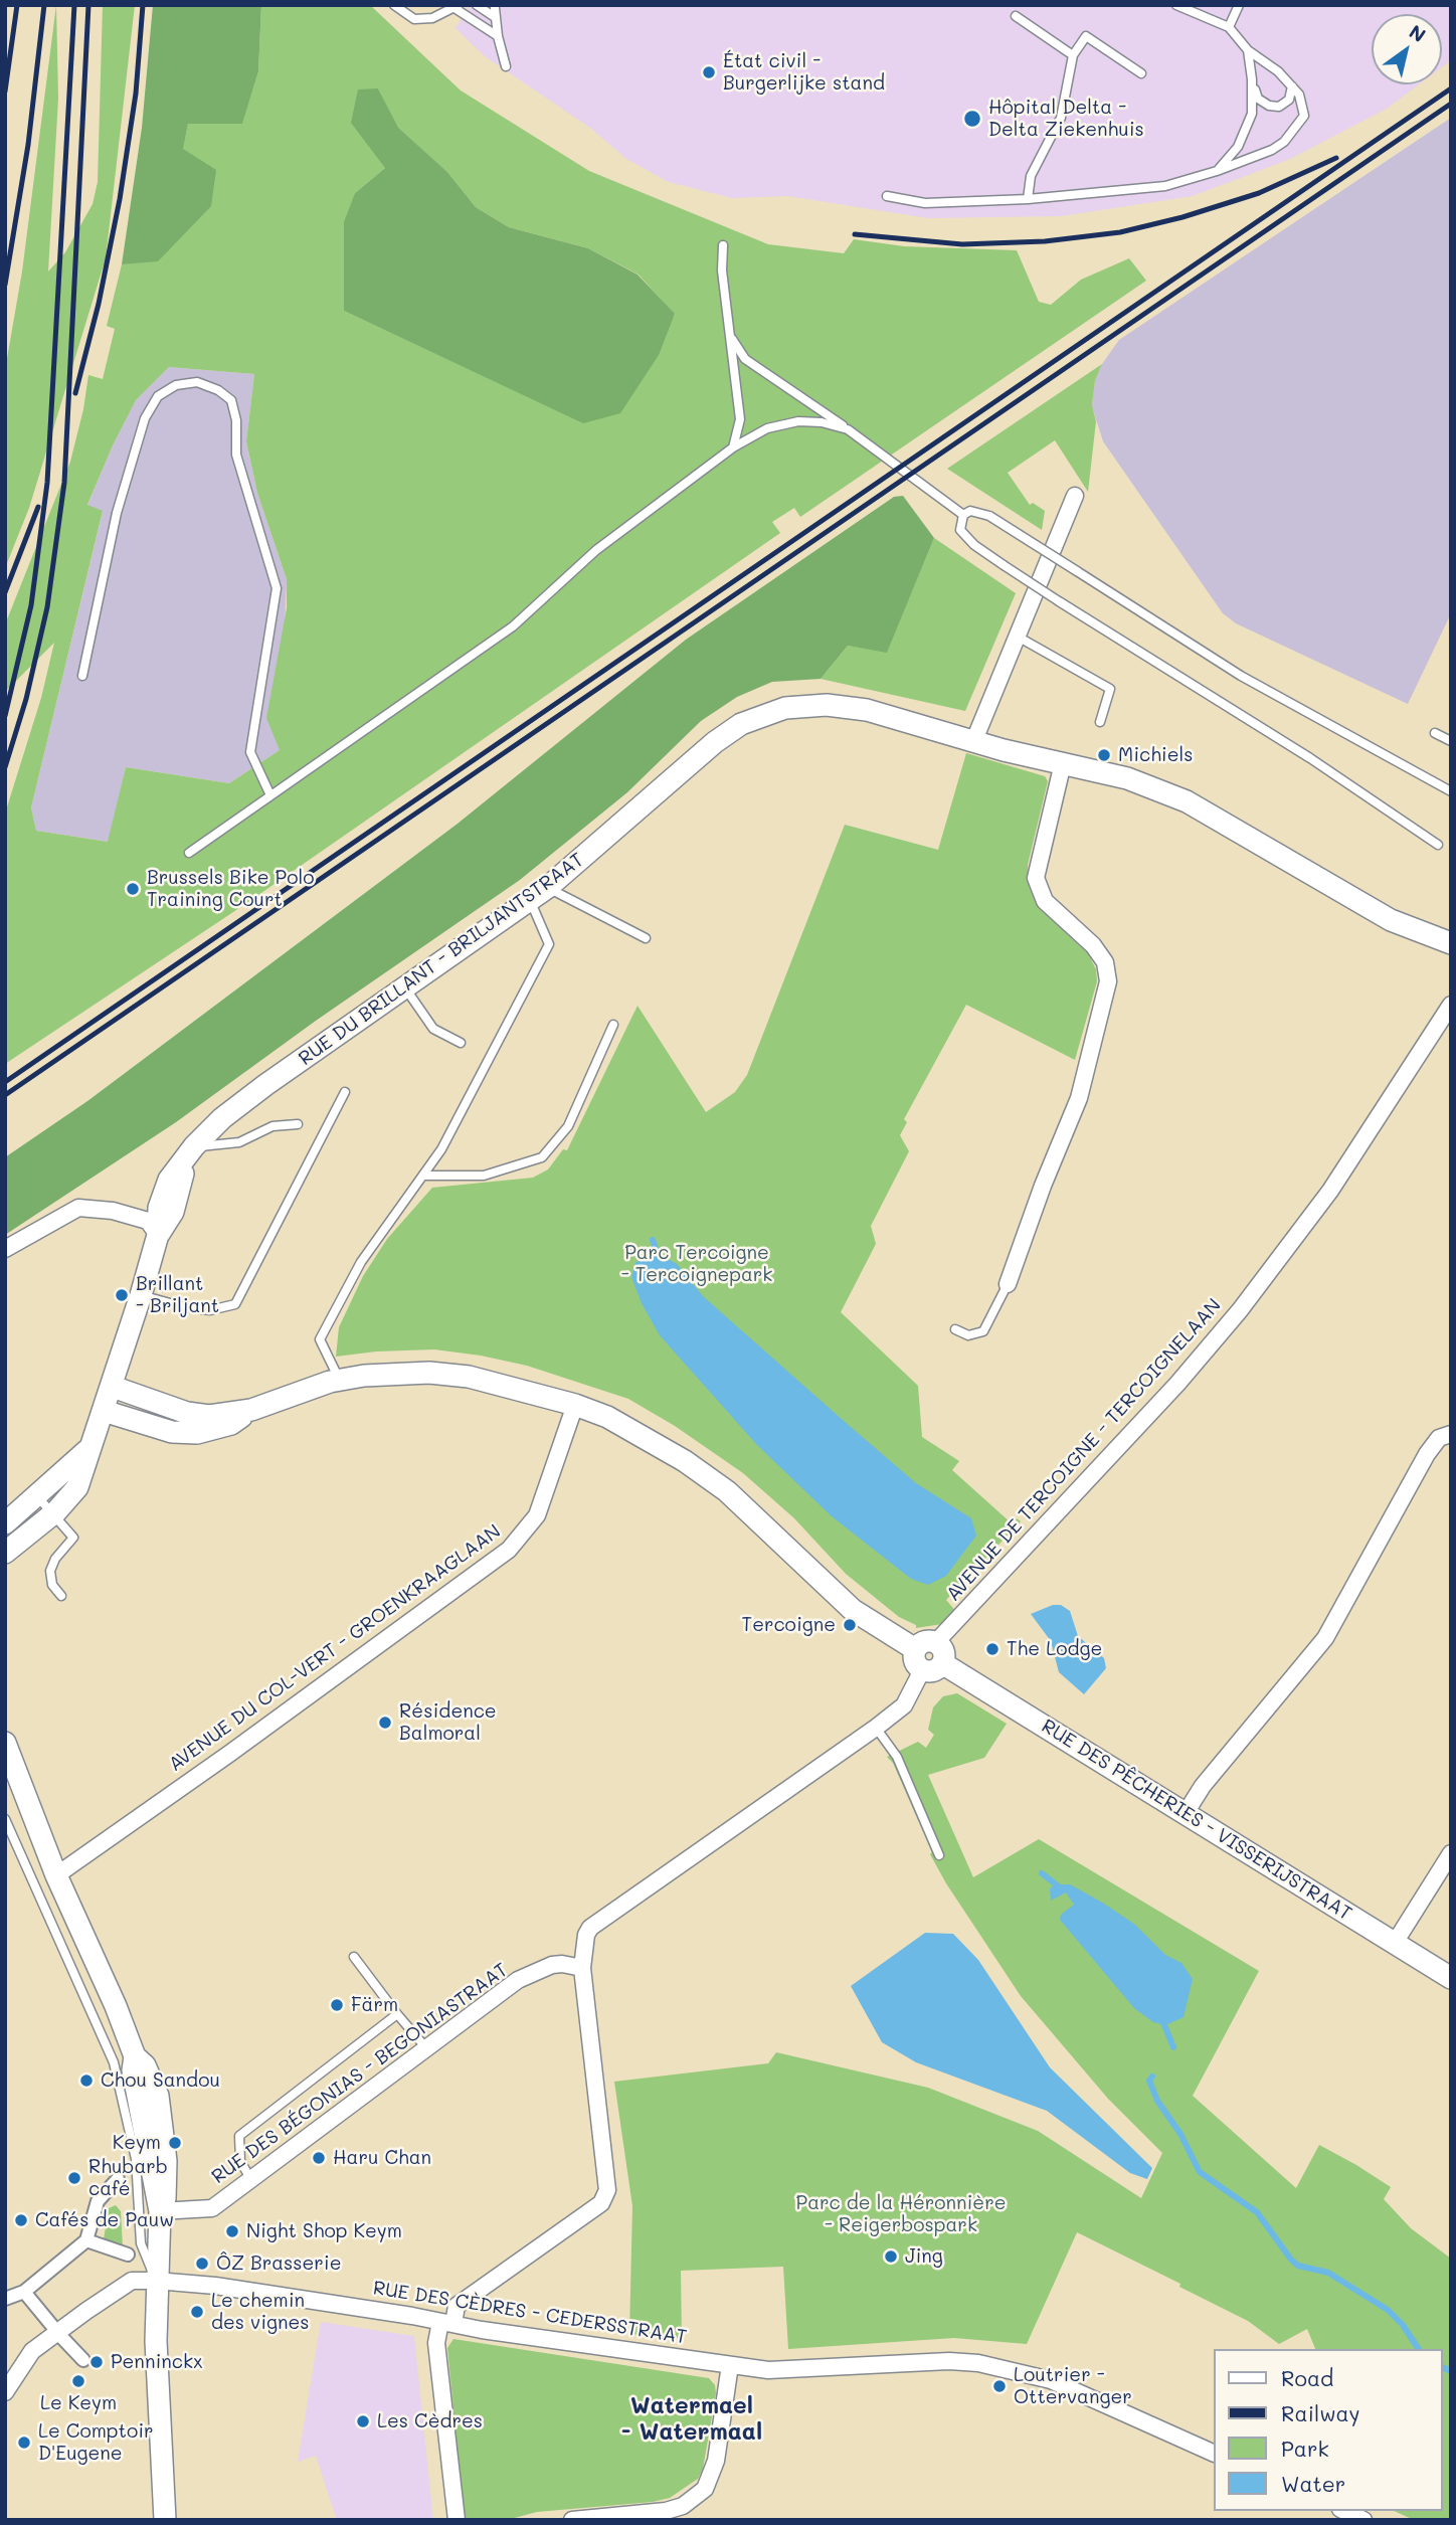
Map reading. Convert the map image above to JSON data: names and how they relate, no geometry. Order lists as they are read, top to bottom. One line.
{"streets":{"street":["RUE DU BRILLANT - BRILJANTSTRAAT","AVENUE DE TERCOIGNE - TERCOIGNELAAN","AVENUE DU COL-VERT - GROENKRAAGLAAN","RUE DES PÊCHERIES - VISSERIJSTRAAT","RUE DES BÉGONIAS - BEGONIASTRAAT","RUE DES CÈDRES - CEDERSSTRAAT"]},"crossings":[["AVENUE DE TERCOIGNE - TERCOIGNELAAN","RUE DES PÊCHERIES - VISSERIJSTRAAT"],["AVENUE DU COL-VERT - GROENKRAAGLAAN","RUE DES PÊCHERIES - VISSERIJSTRAAT"]],"districts":["Watermael - Watermaal"],"parks":["Parc Tercoigne - Tercoignepark","Parc de la Héronnière - Reigerbospark"],"places":["État civil - Burgerlijke stand","Hôpital Delta - Delta Ziekenhuis","Michiels","Brussels Bike Polo Training Court","Brillant - Briljant","Tercoigne","The Lodge","Résidence Balmoral","Färm","Chou Sandou","Keym","Haru Chan","Rhubarb café","Cafés de Pauw","Night Shop Keym","Jing","ÔZ Brasserie","Le chemin des vignes","Penninckx","Le Keym","Loutrier - Ottervanger","Les Cèdres","Le Comptoir D'Eugene"],"legend":["Road","Railway","Park","Water"],"north":"top right"}
